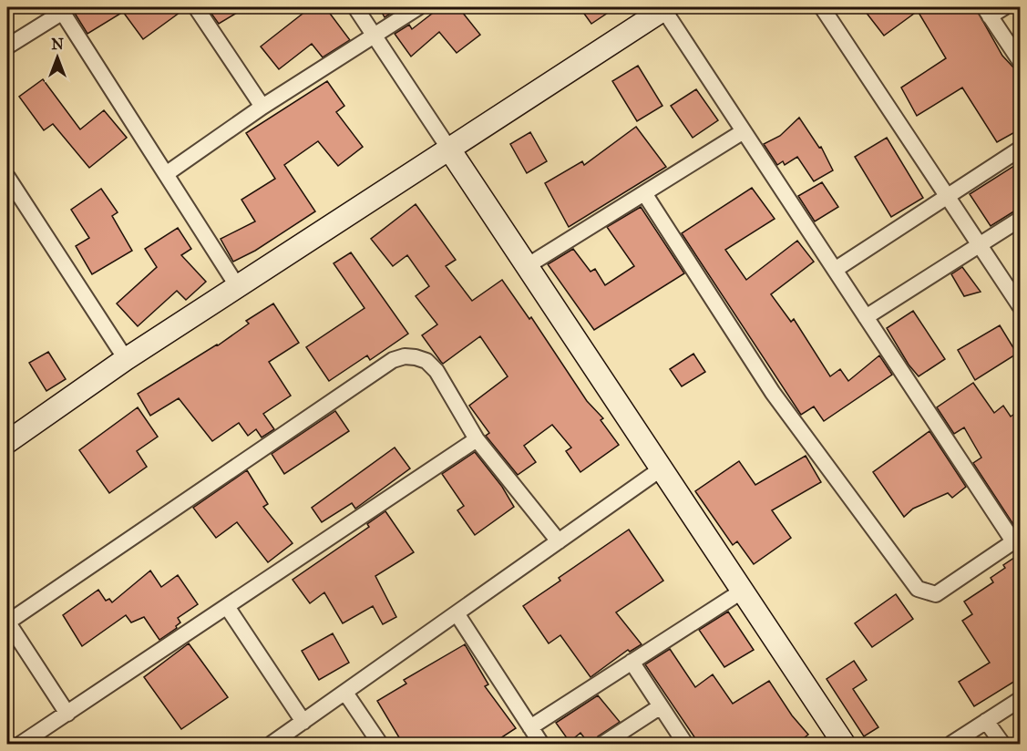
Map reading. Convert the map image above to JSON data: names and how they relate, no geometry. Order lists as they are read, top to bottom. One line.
{"north":"top"}
